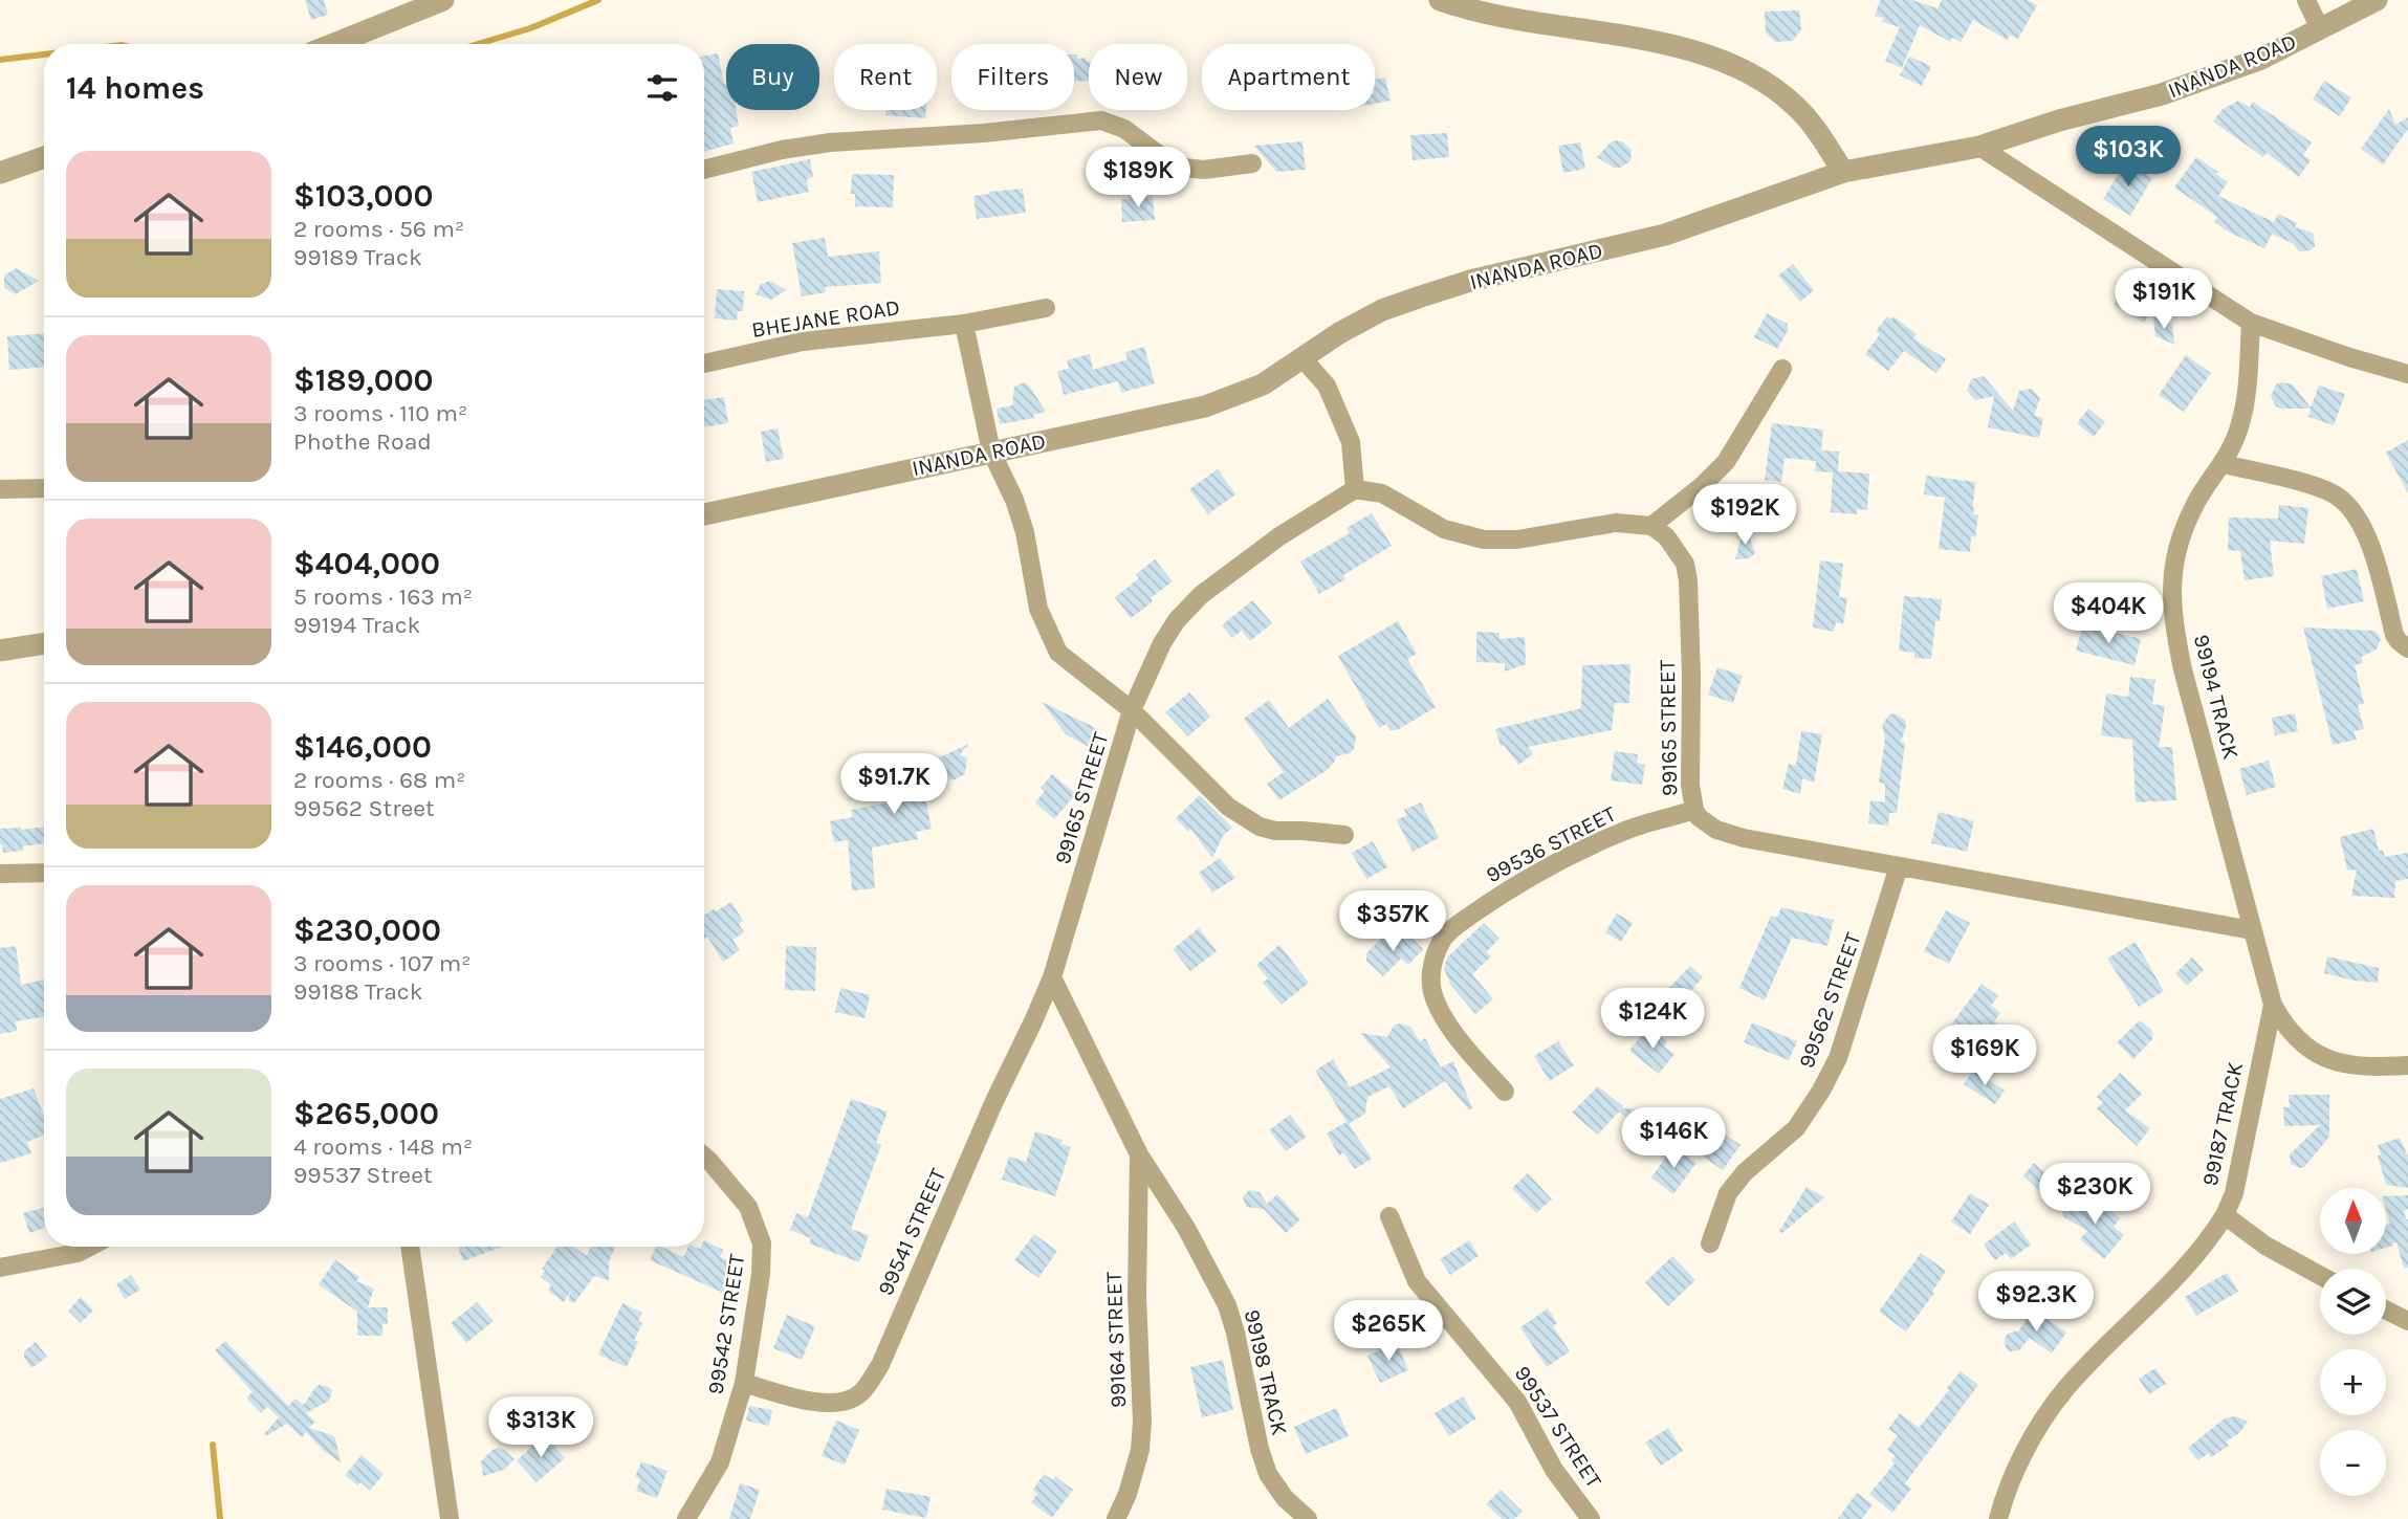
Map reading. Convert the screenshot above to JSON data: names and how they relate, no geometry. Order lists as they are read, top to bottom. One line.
{"streets":{"street":["INANDA ROAD","BHEJANE ROAD","99194 TRACK","99165 STREET","99536 STREET","99562 STREET","99187 TRACK","99541 STREET","99542 STREET","99164 STREET","99198 TRACK","99537 STREET"]},"crossings":[["99194 TRACK","99165 STREET"],["99194 TRACK","99187 TRACK"],["99165 STREET","99536 STREET"],["99165 STREET","99562 STREET"],["99165 STREET","99541 STREET"],["99541 STREET","99542 STREET"],["99164 STREET","99198 TRACK"]],"north":"top","page":{"chip":["Buy","Rent","Filters","New","Apartment"],"heading":"14 homes","price":["$103K","$189K","$191K","$192K","$404K","$91.7K","$357K","$124K","$169K","$146K","$230K","$92.3K","$265K","$313K"],"list":[{"name":"$103,000","note":"2 rooms · 56 m² · 99189 Track"},{"name":"$189,000","note":"3 rooms · 110 m² · Phothe Road"},{"name":"$404,000","note":"5 rooms · 163 m² · 99194 Track"},{"name":"$146,000","note":"2 rooms · 68 m² · 99562 Street"},{"name":"$230,000","note":"3 rooms · 107 m² · 99188 Track"},{"name":"$265,000","note":"4 rooms · 148 m² · 99537 Street"}],"map_buttons":["+","−"]}}
